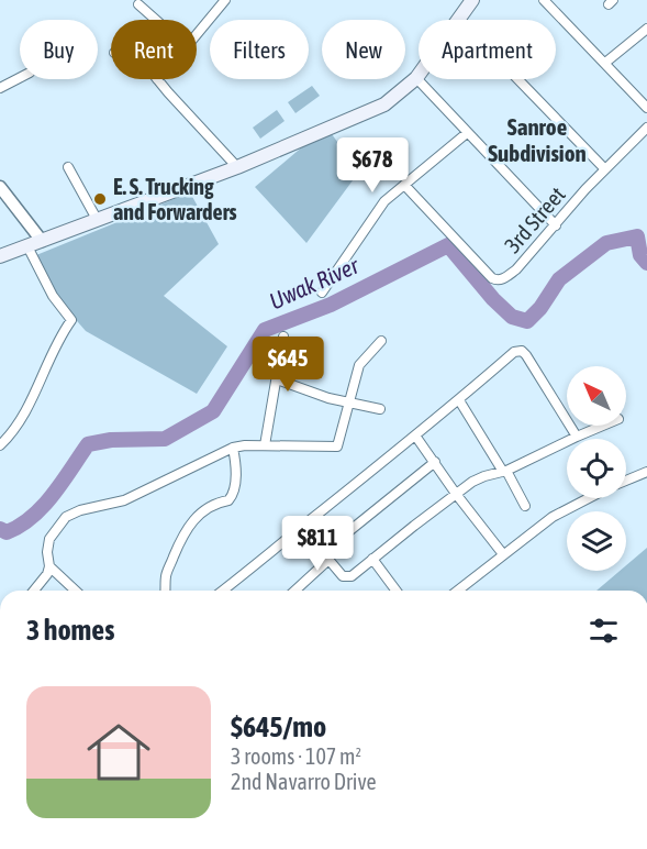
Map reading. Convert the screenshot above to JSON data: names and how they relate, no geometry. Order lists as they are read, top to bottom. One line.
{"streets":{"street":["3rd Street"]},"districts":["Sanroe Subdivision"],"water":["Uwak River"],"places":["E. S. Trucking and Forwarders"],"north":"top left","page":{"chip":["Buy","Rent","Filters","New","Apartment"],"price":["$678","$645","$811"],"heading":"3 homes","list":[{"name":"$645/mo","note":"3 rooms · 107 m² · 2nd Navarro Drive"}]}}
